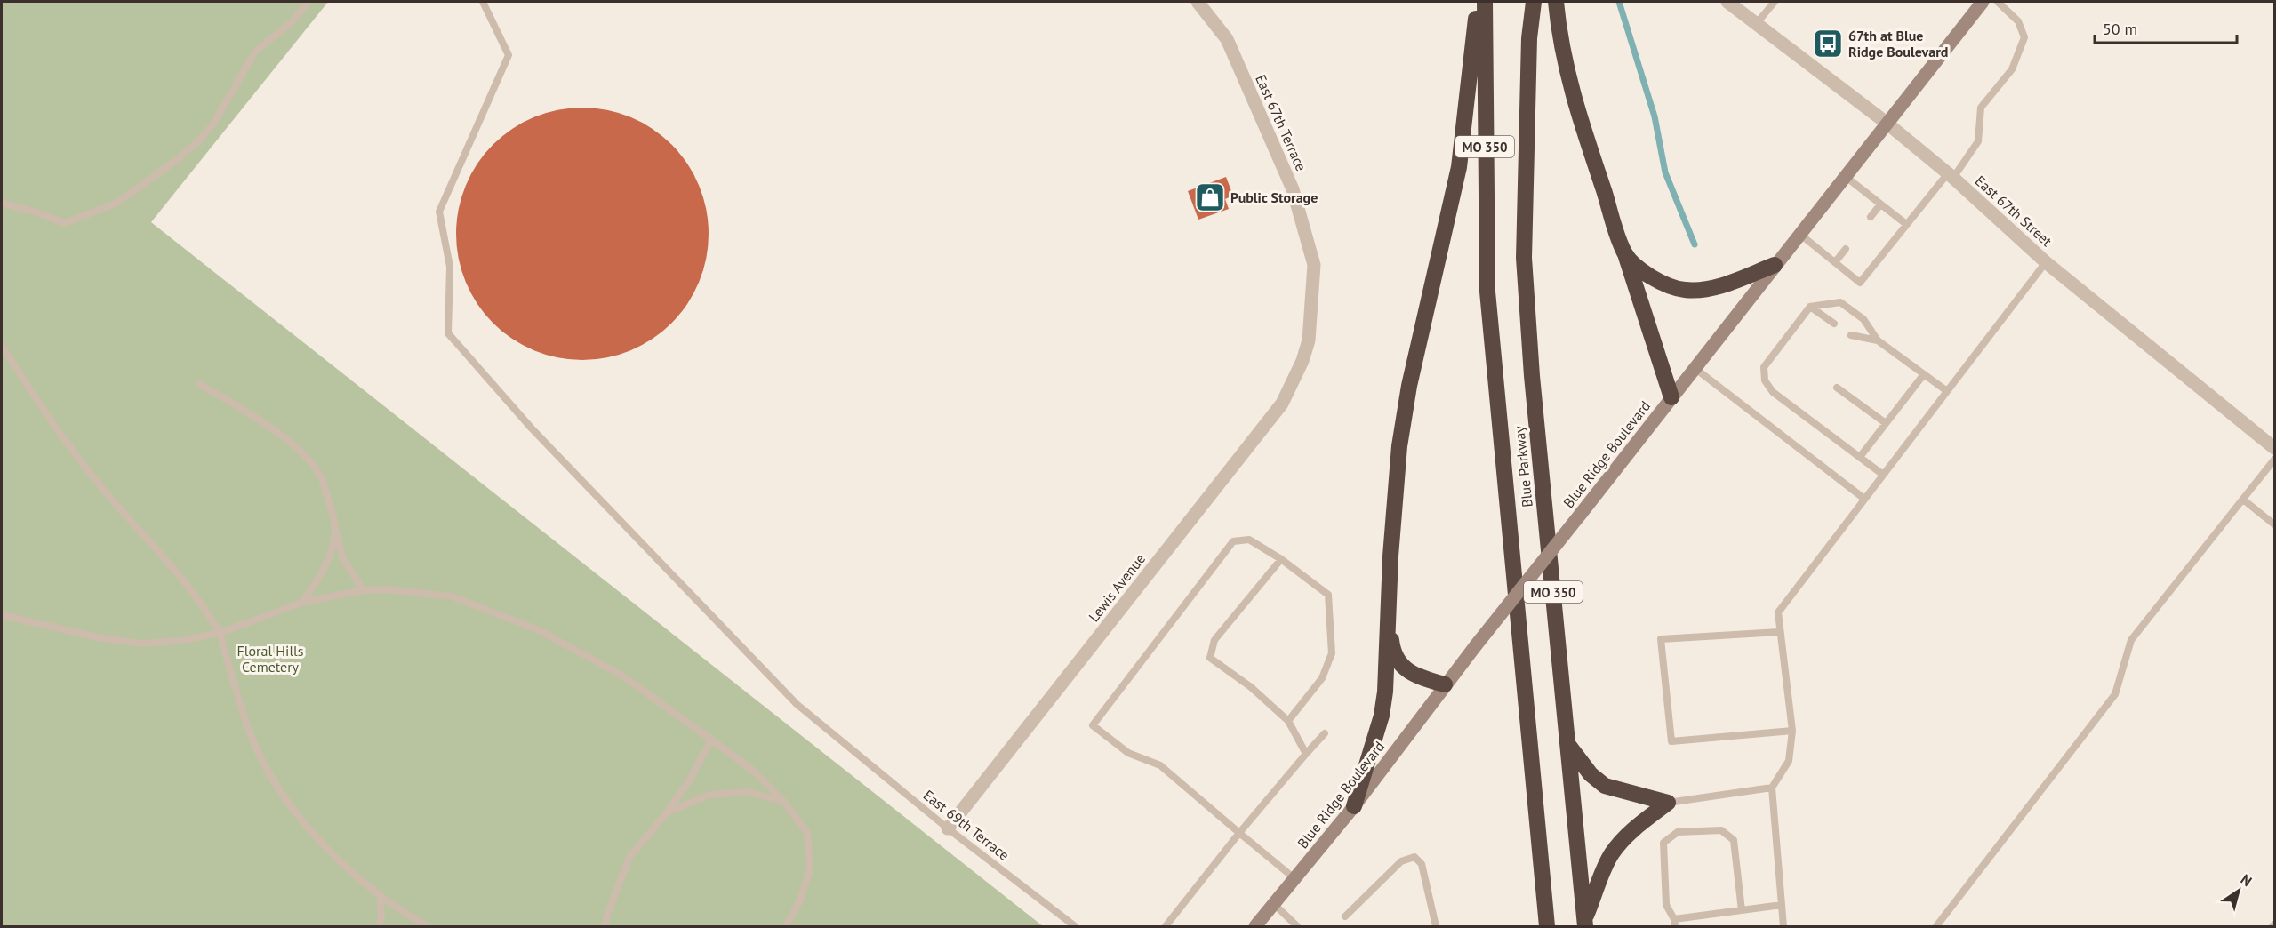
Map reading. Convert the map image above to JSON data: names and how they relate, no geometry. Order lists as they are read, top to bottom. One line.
{"streets":{"highway":["MO 350","Blue Parkway"],"main road":["Blue Ridge Boulevard"],"street":["East 67th Terrace","East 67th Street","Lewis Avenue"],"lane":["East 69th Terrace"]},"crossings":[["East 67th Terrace","Lewis Avenue"],["East 67th Street","Blue Ridge Boulevard"],["Lewis Avenue","East 69th Terrace"]],"parks":["Floral Hills Cemetery"],"places":{"bus stop":["67th at Blue Ridge Boulevard"],"shop":["Public Storage"]},"scale_bar":"50 m","north":"top right"}
